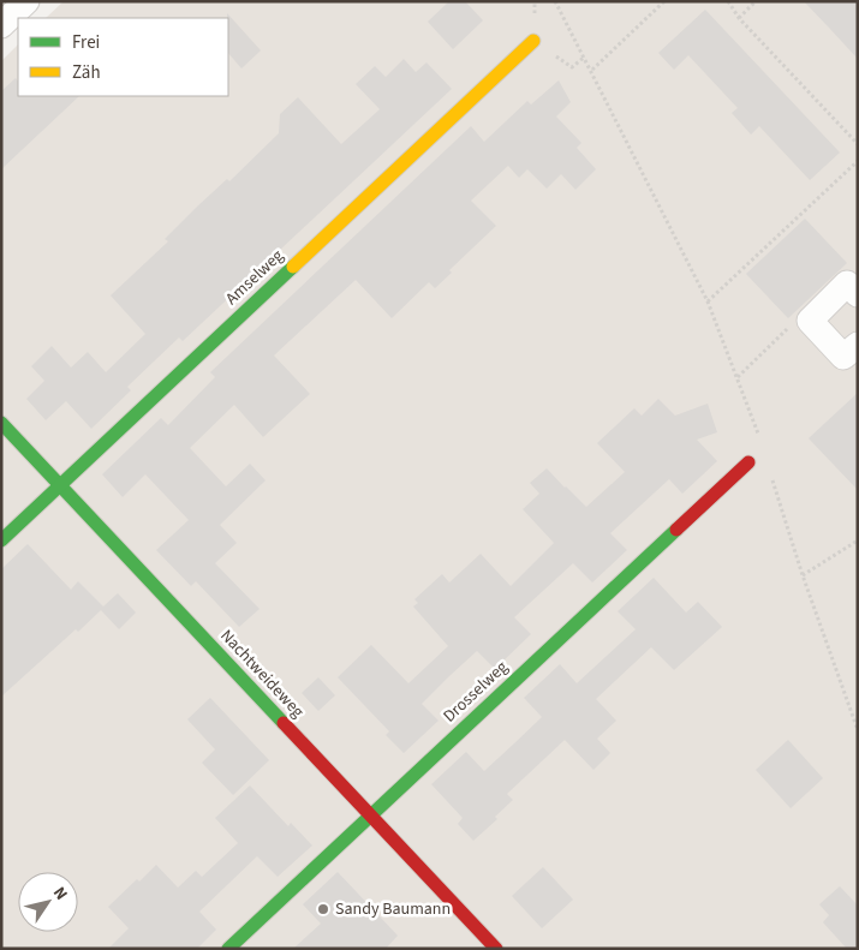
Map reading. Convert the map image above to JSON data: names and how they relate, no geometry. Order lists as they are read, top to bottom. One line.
{"streets":{"street":["Amselweg","Nachtweideweg","Drosselweg"]},"crossings":[["Amselweg","Nachtweideweg"],["Nachtweideweg","Drosselweg"]],"places":["Sandy Baumann"],"legend":["Frei","Zäh"],"north":"top right"}
